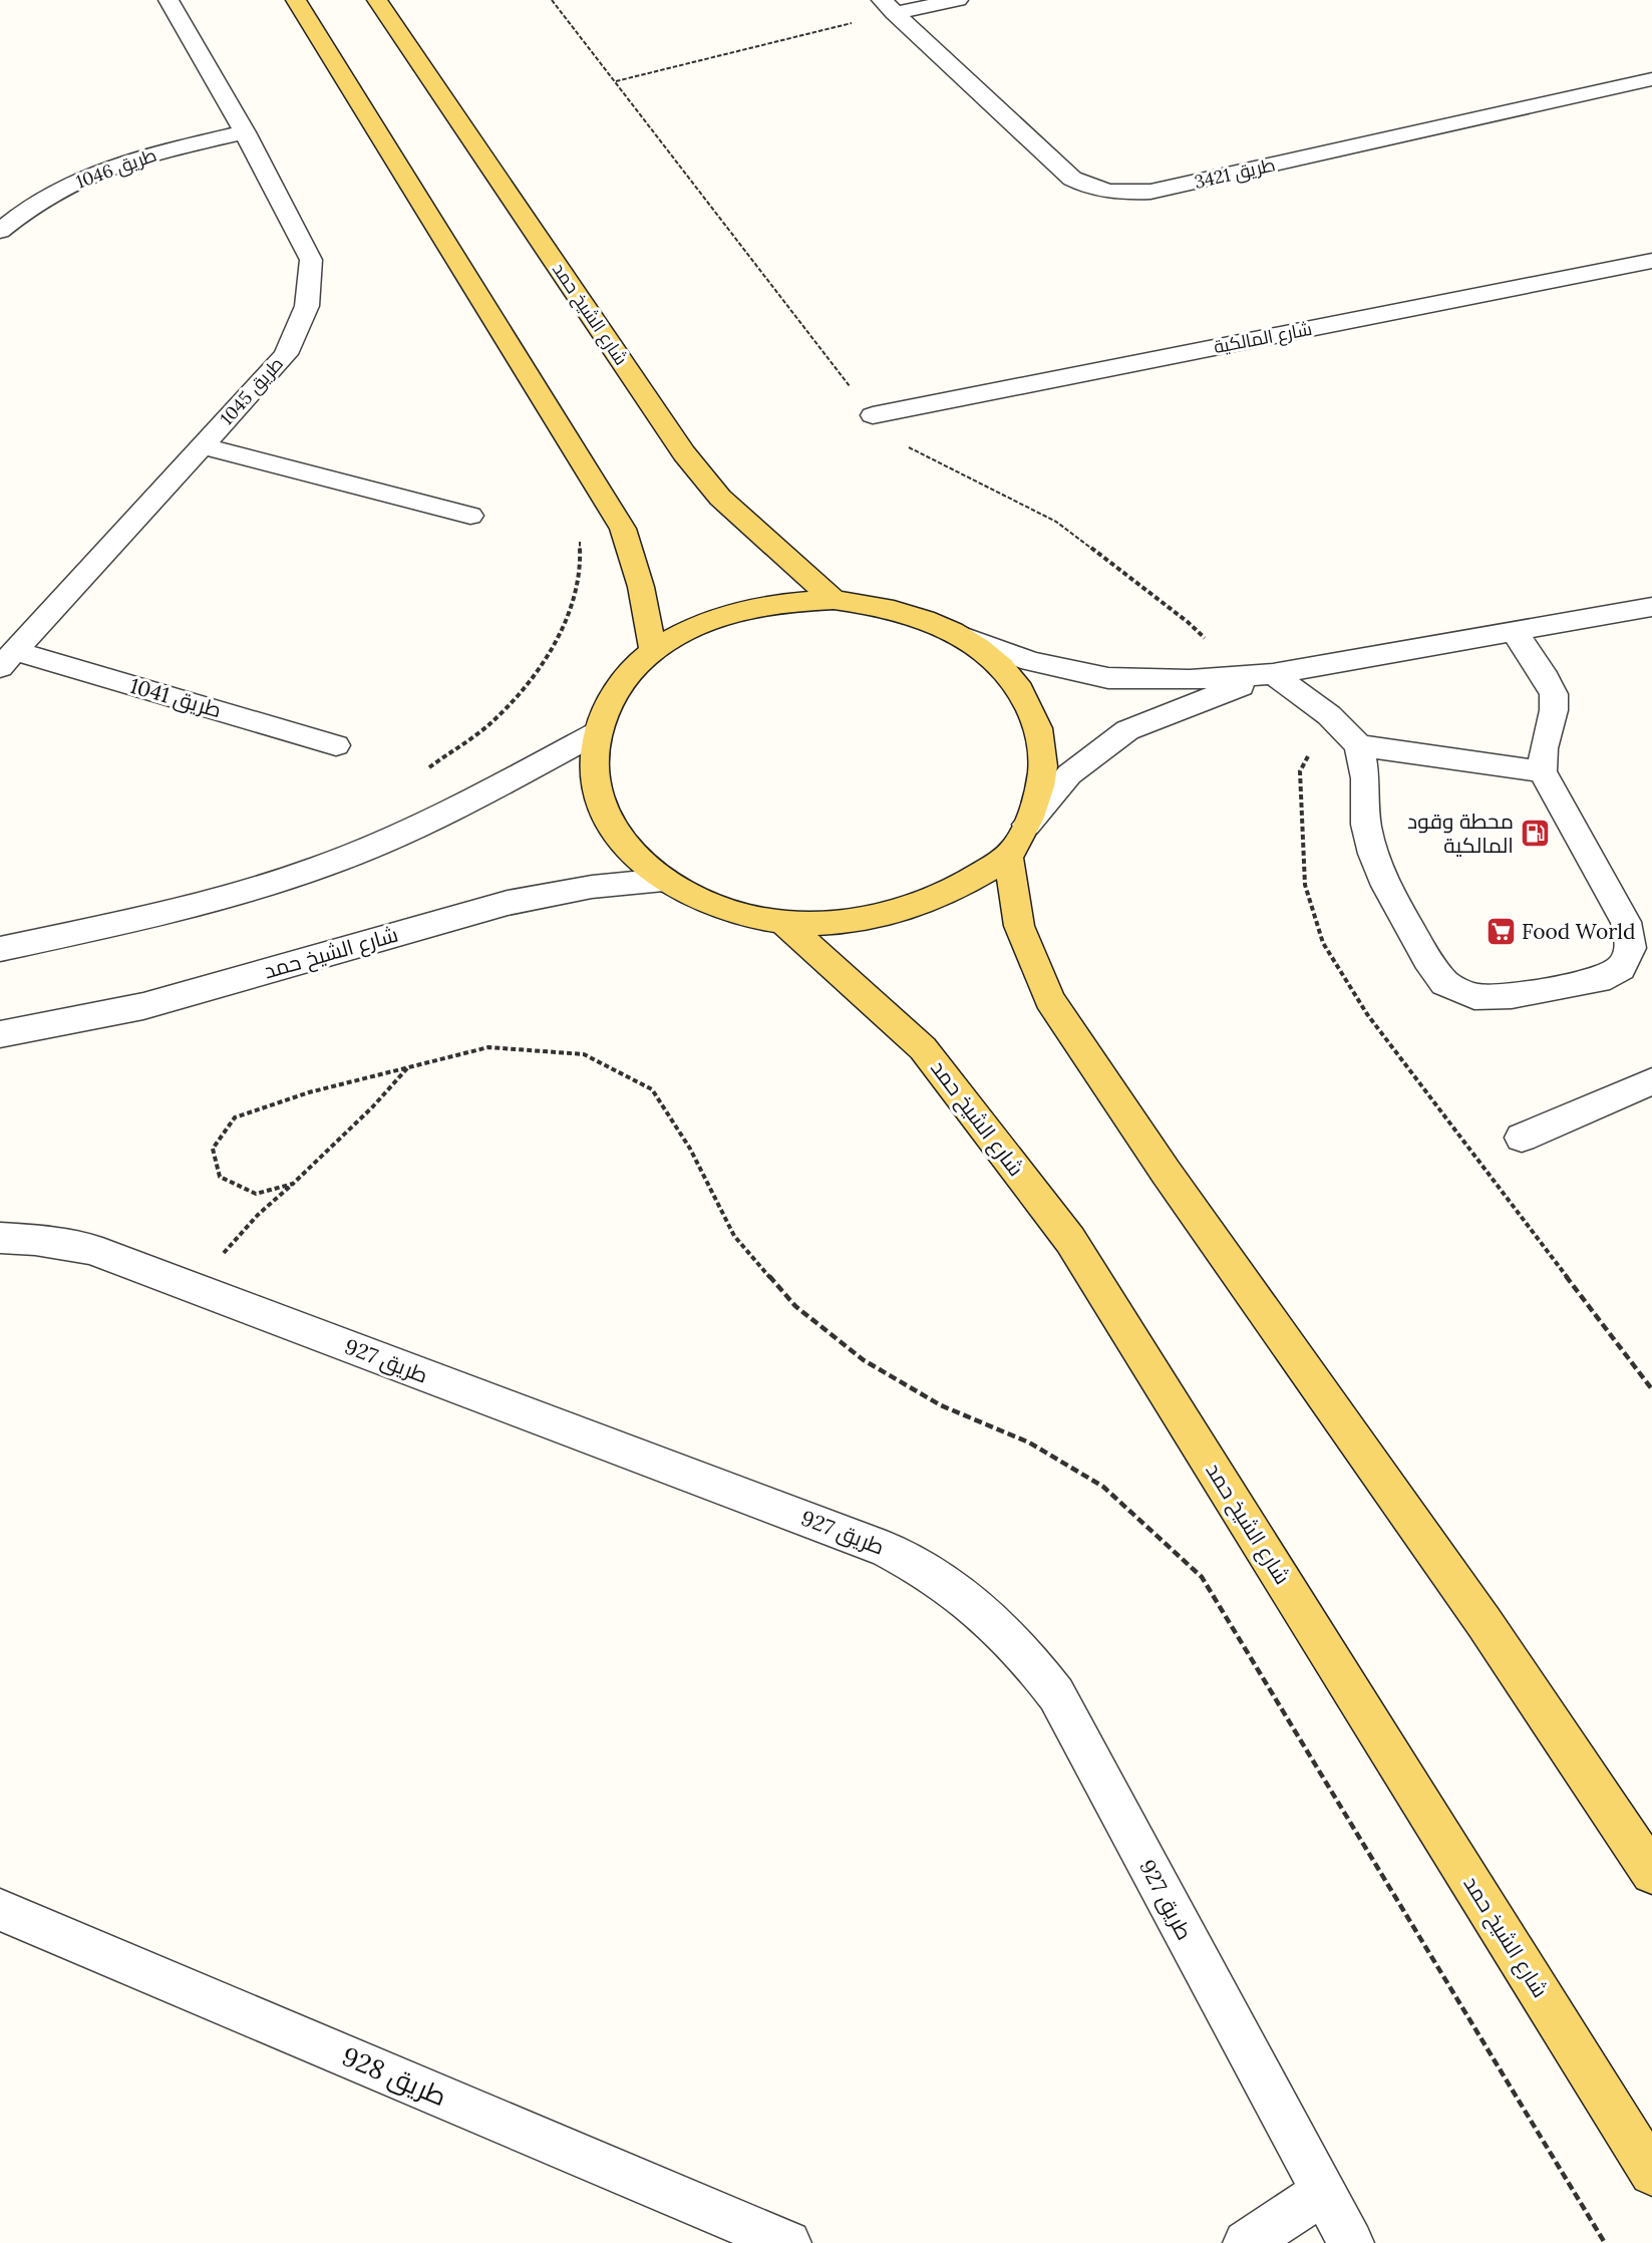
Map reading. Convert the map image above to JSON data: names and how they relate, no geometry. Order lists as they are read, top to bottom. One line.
{"streets":{"main road":["شارع الشيخ حمد"],"street":["طريق 1046","طريق 3421","شارع المالكية","طريق 1045","طريق 1041","طريق 927","طريق 928"]},"crossings":[["طريق 1046","طريق 1045"],["طريق 1045","طريق 1041"]],"places":{"fuel station":["محطة وقود المالكية"],"supermarket":["Food World"]}}
